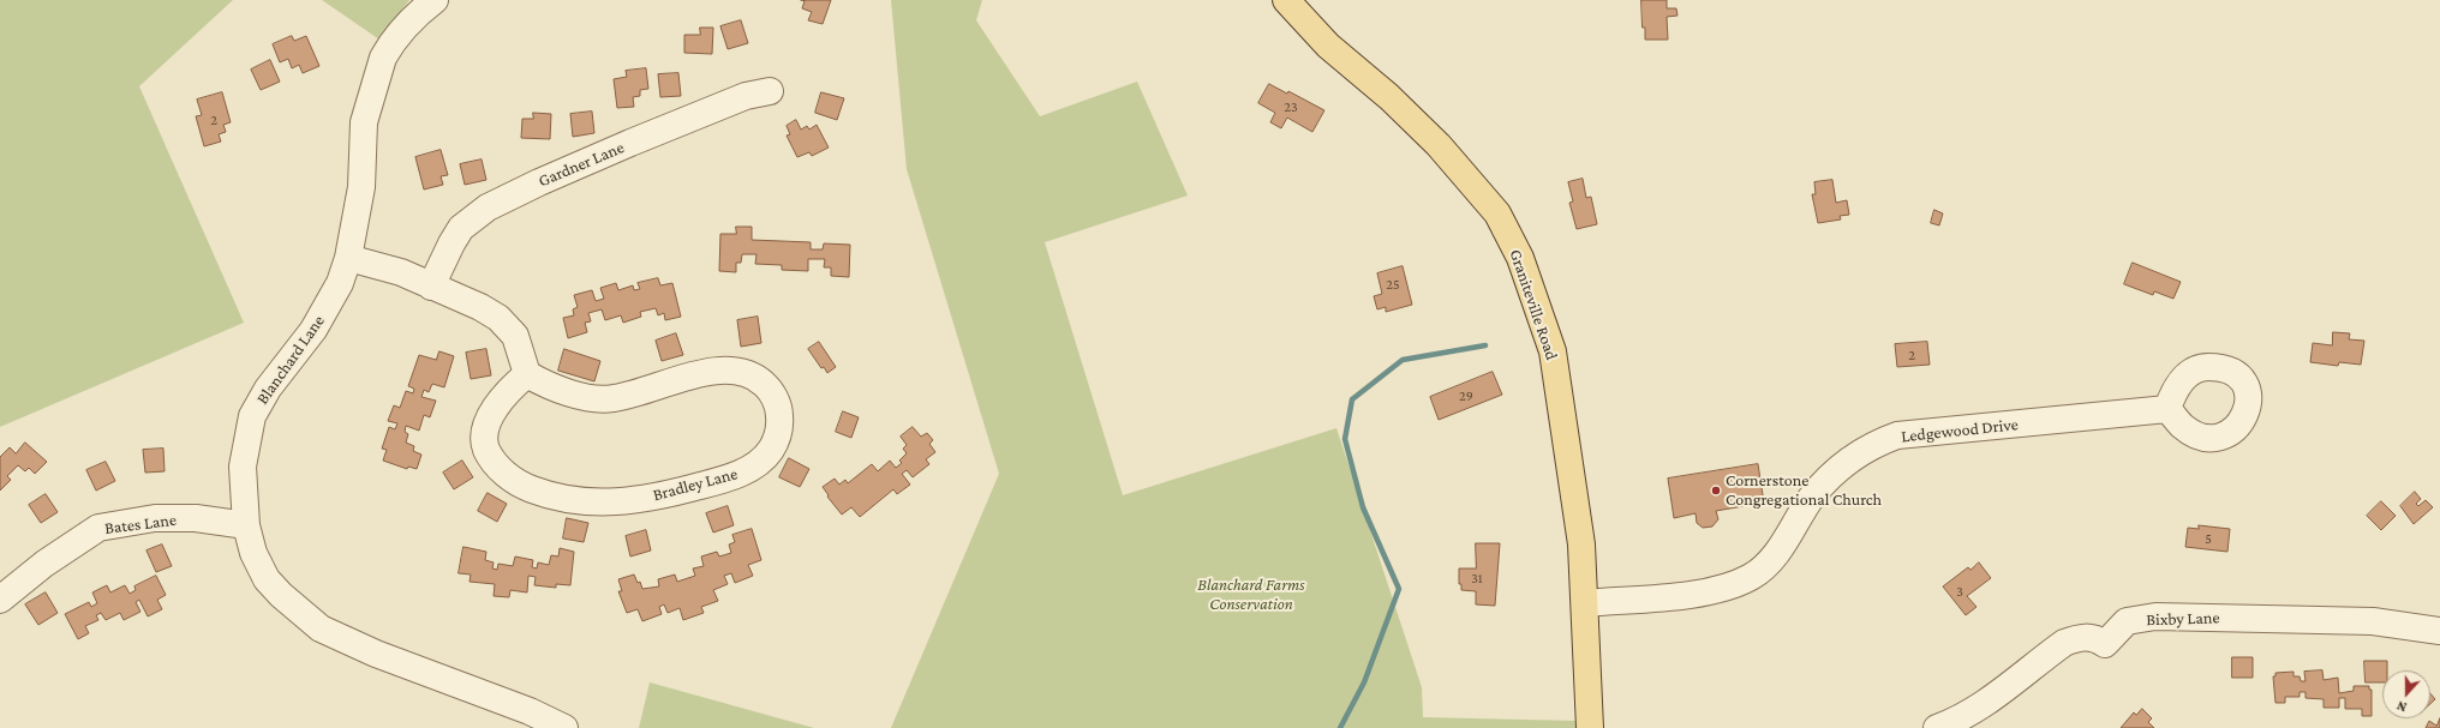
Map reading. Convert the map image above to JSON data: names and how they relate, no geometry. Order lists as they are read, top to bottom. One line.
{"streets":{"main road":["Graniteville Road"],"street":["Gardner Lane","Blanchard Lane","Ledgewood Drive","Bradley Lane","Bates Lane","Bixby Lane"]},"crossings":[["Graniteville Road","Ledgewood Drive"],["Blanchard Lane","Bates Lane"]],"parks":["Blanchard Farms Conservation"],"places":["Cornerstone Congregational Church"],"house_numbers":["23","2","25","2","29","5","31","3"],"north":"bottom"}
